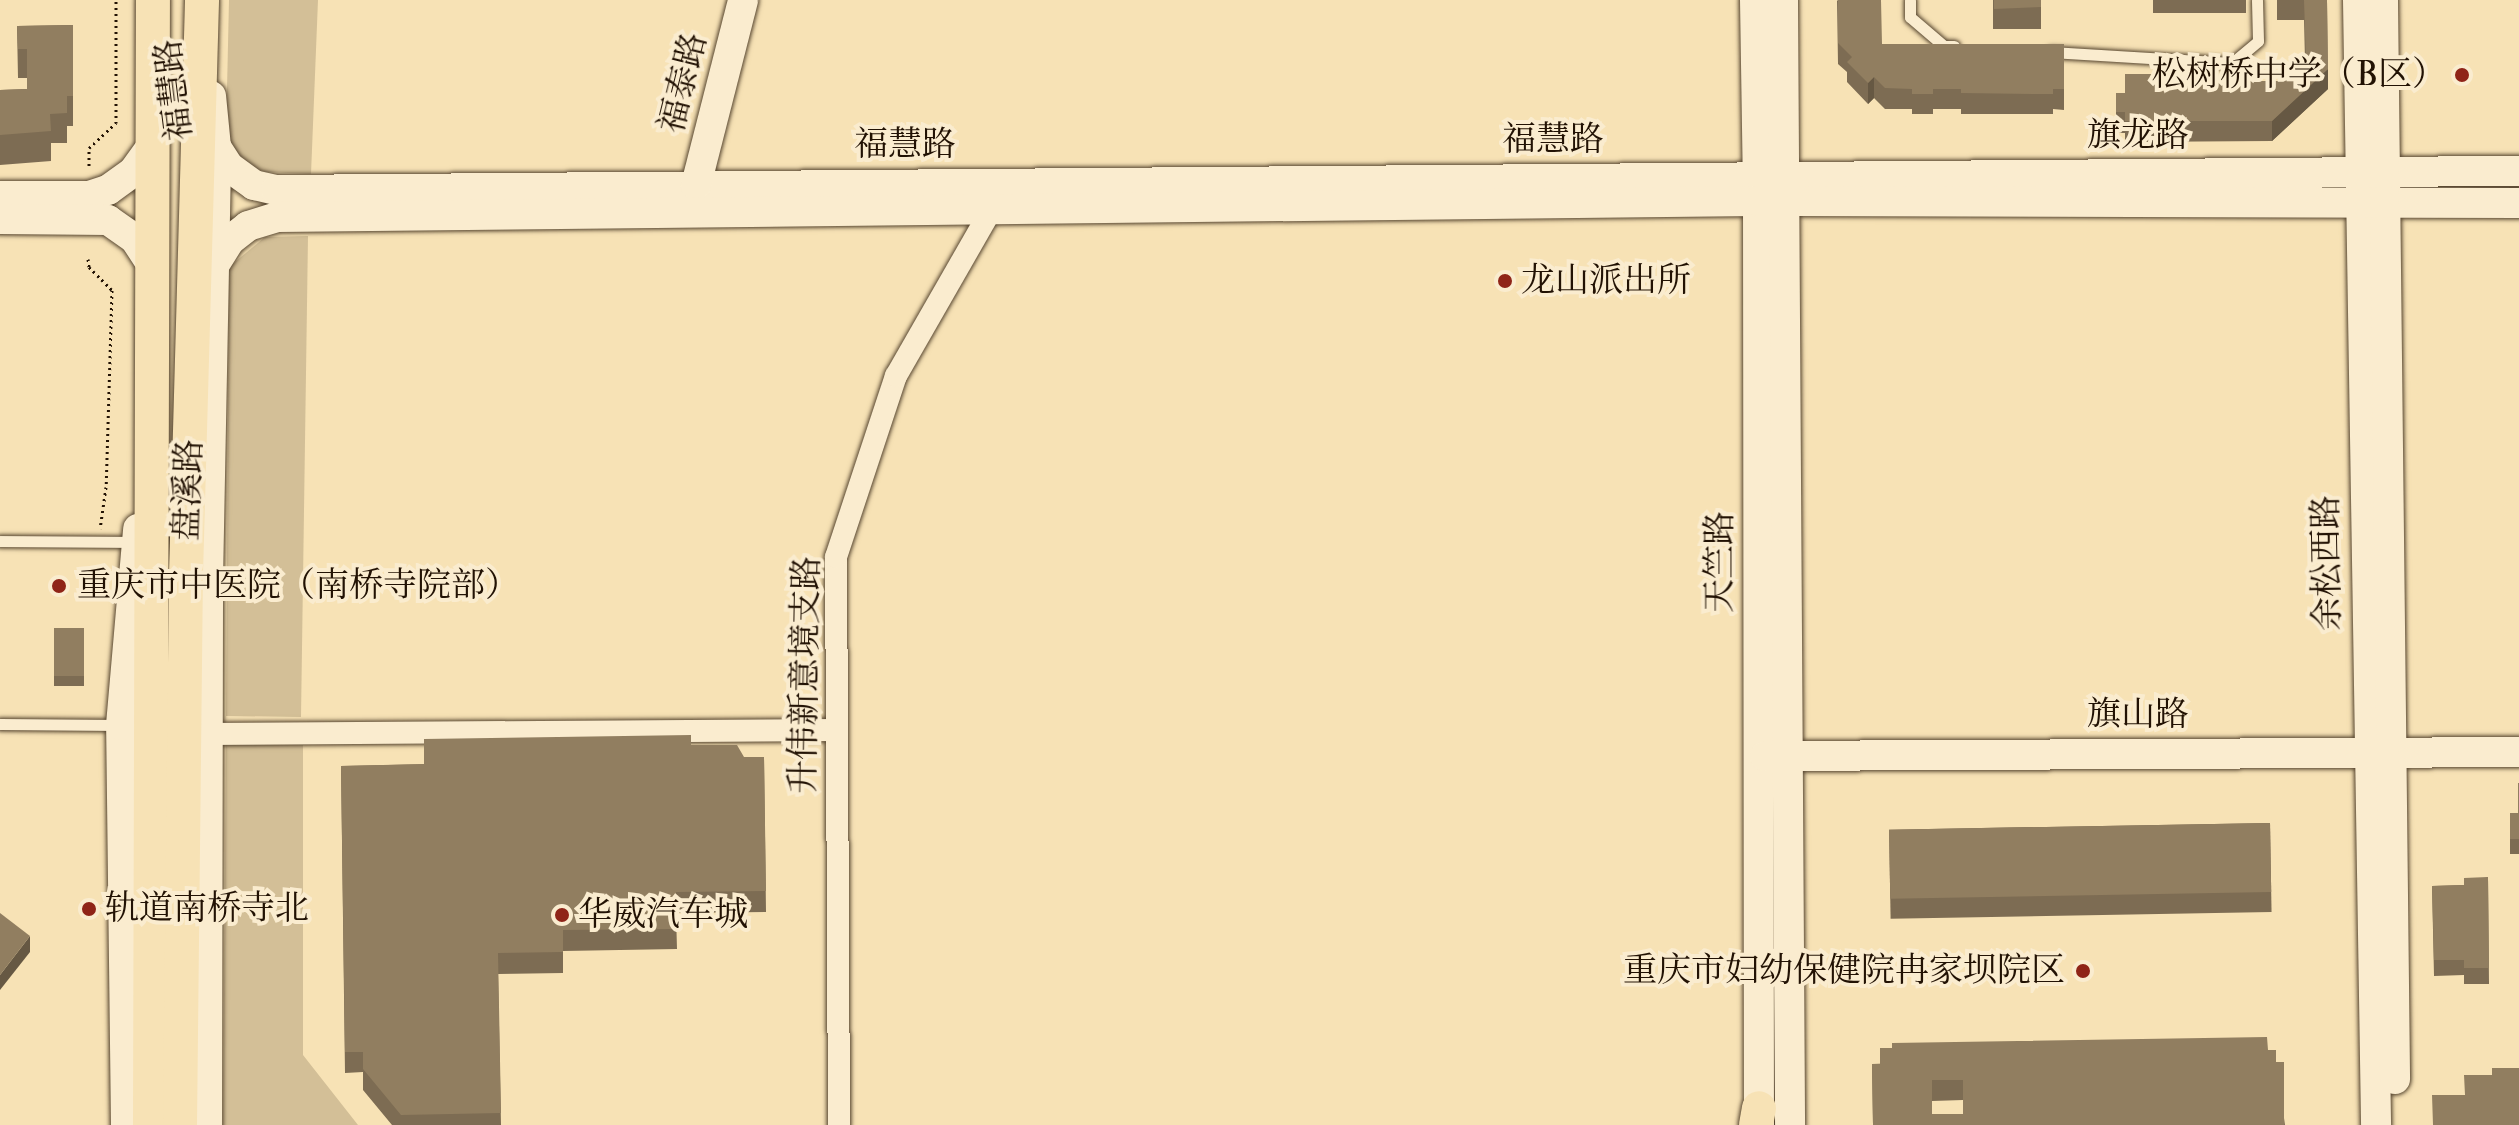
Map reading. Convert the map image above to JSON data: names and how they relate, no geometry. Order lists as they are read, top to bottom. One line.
{"streets":{"main road":["福泰路","福慧路","旗龙路","盘溪路","天竺路","余松西路","旗山路"],"street":["升伟新意境支路"]},"crossings":[["福泰路","福慧路"],["福慧路","旗龙路"],["福慧路","盘溪路"],["福慧路","天竺路"],["福慧路","升伟新意境支路"],["旗龙路","天竺路"],["旗龙路","余松西路"],["天竺路","旗山路"],["余松西路","旗山路"]],"places":["松树桥中学（B区）","龙山派出所","重庆市中医院（南桥寺院部）","轨道南桥寺北","华威汽车城","重庆市妇幼保健院冉家坝院区"]}
